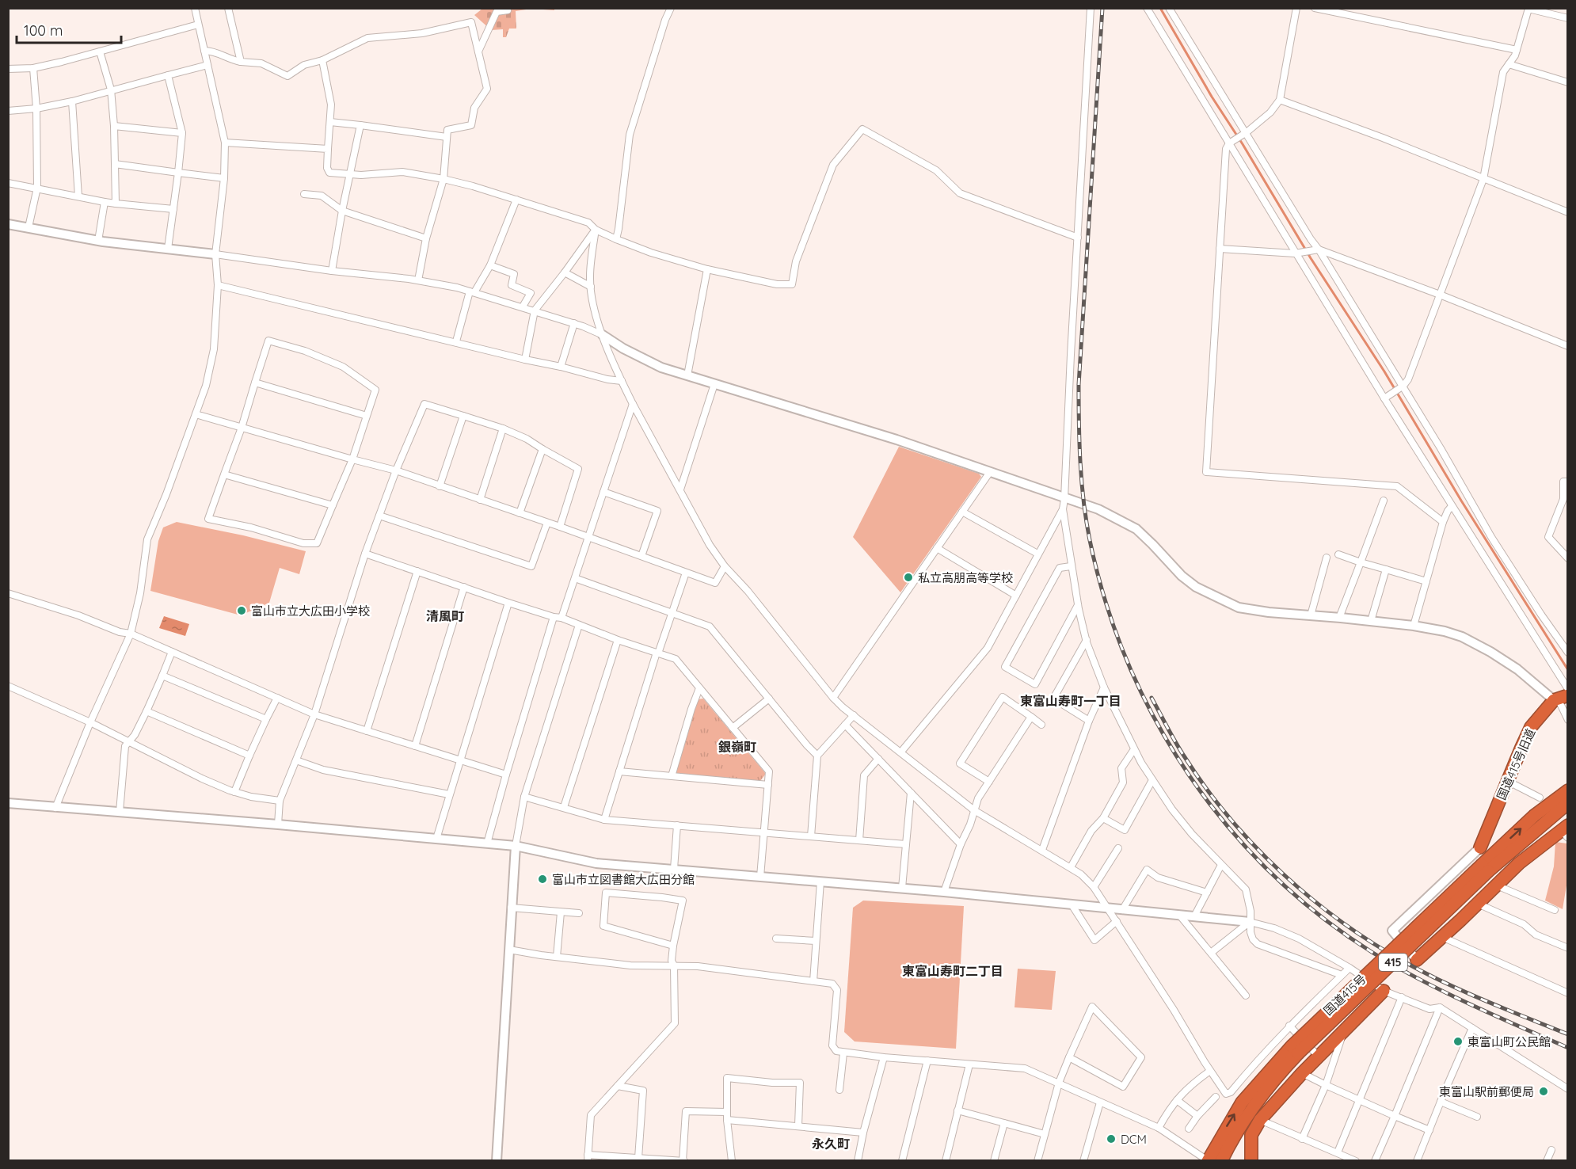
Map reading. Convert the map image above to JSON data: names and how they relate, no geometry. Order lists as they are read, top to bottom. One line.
{"streets":{"highway":["国道415号旧道","415","国道415号"]},"districts":["清風町","東富山寿町一丁目","銀嶺町","東富山寿町二丁目","永久町"],"places":["私立高朋高等学校","富山市立大広田小学校","富山市立図書館大広田分館","東富山町公民館","東富山駅前郵便局","DCM"],"scale_bar":"100 m"}
